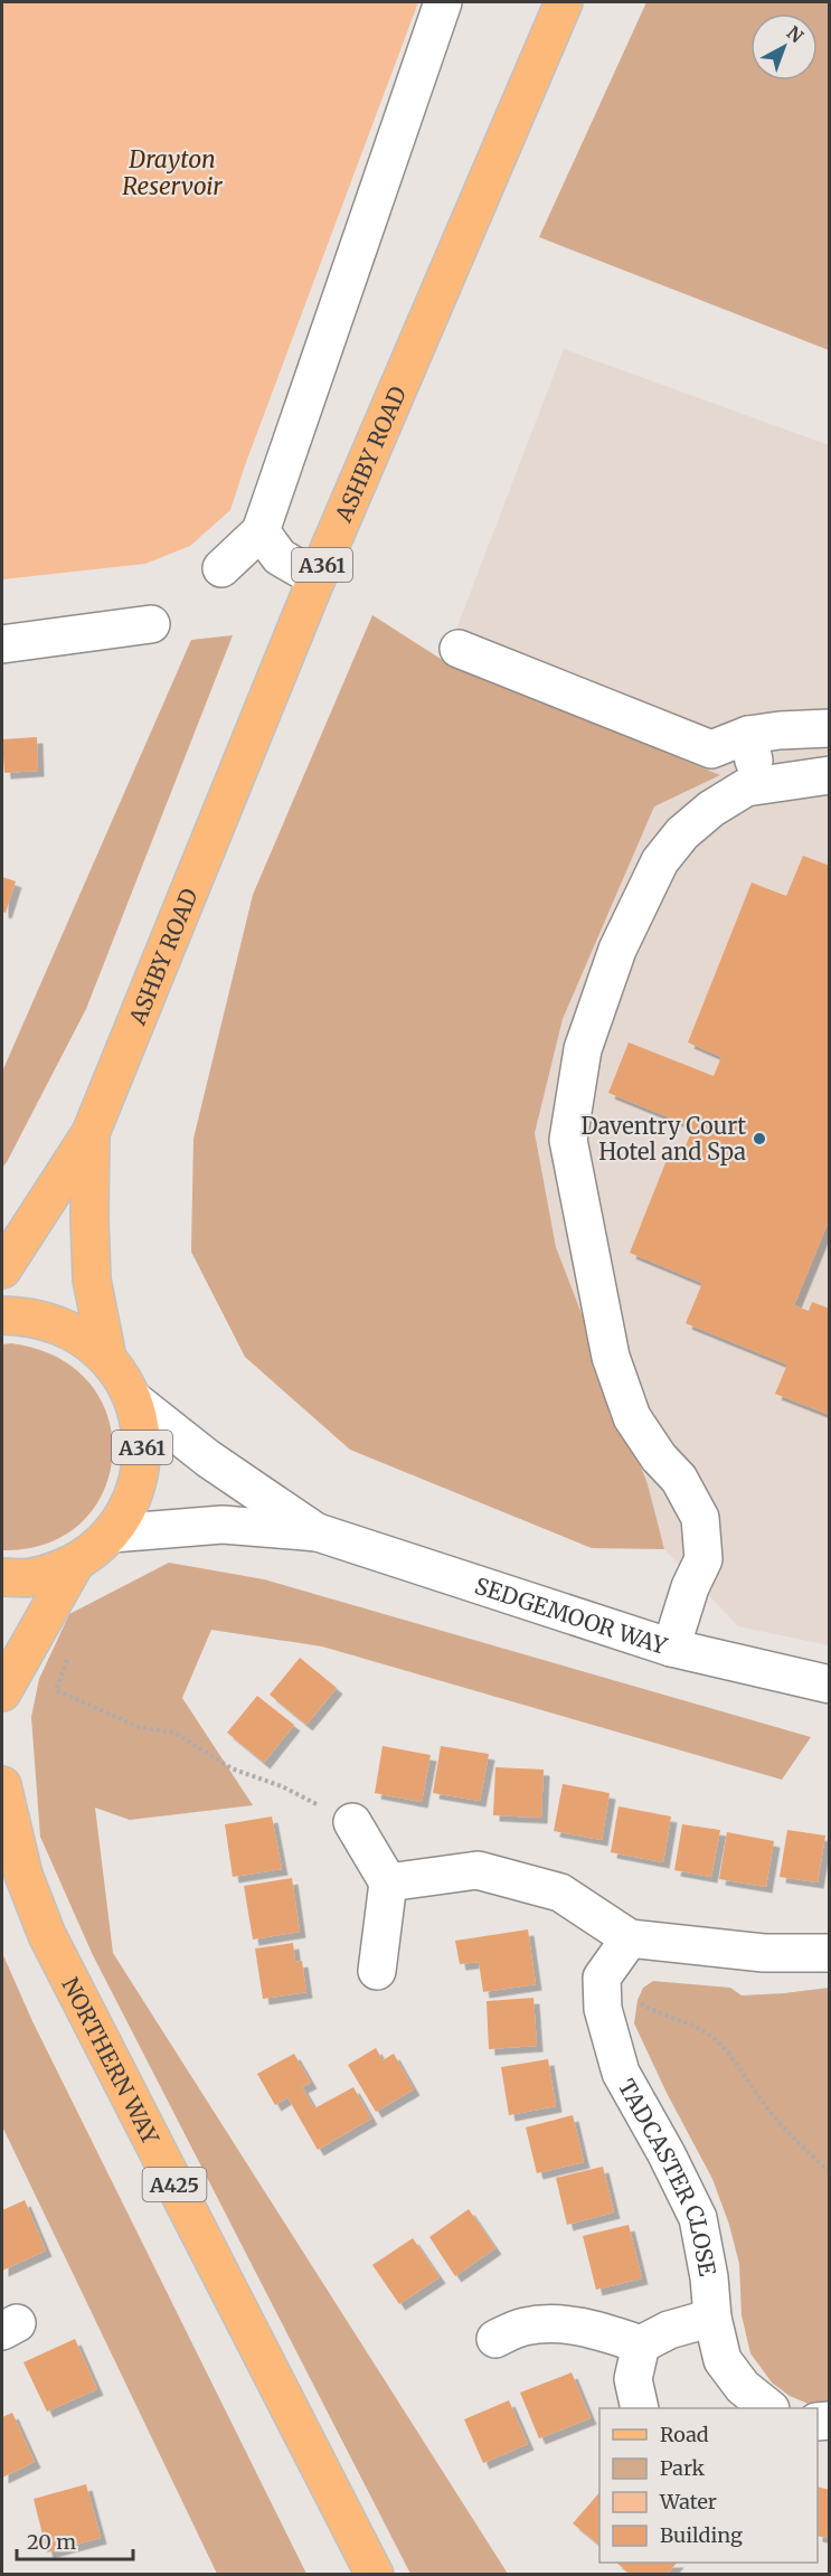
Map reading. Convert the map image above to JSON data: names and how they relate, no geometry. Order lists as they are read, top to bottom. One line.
{"streets":{"main road":["ASHBY ROAD","A361","NORTHERN WAY","A425"],"street":["SEDGEMOOR WAY","TADCASTER CLOSE"]},"crossings":[["ASHBY ROAD","A361"],["A361","SEDGEMOOR WAY"]],"water":["Drayton Reservoir"],"places":["Daventry Court Hotel and Spa"],"legend":["Road","Park","Water","Building"],"scale_bar":"20 m","north":"top right"}
